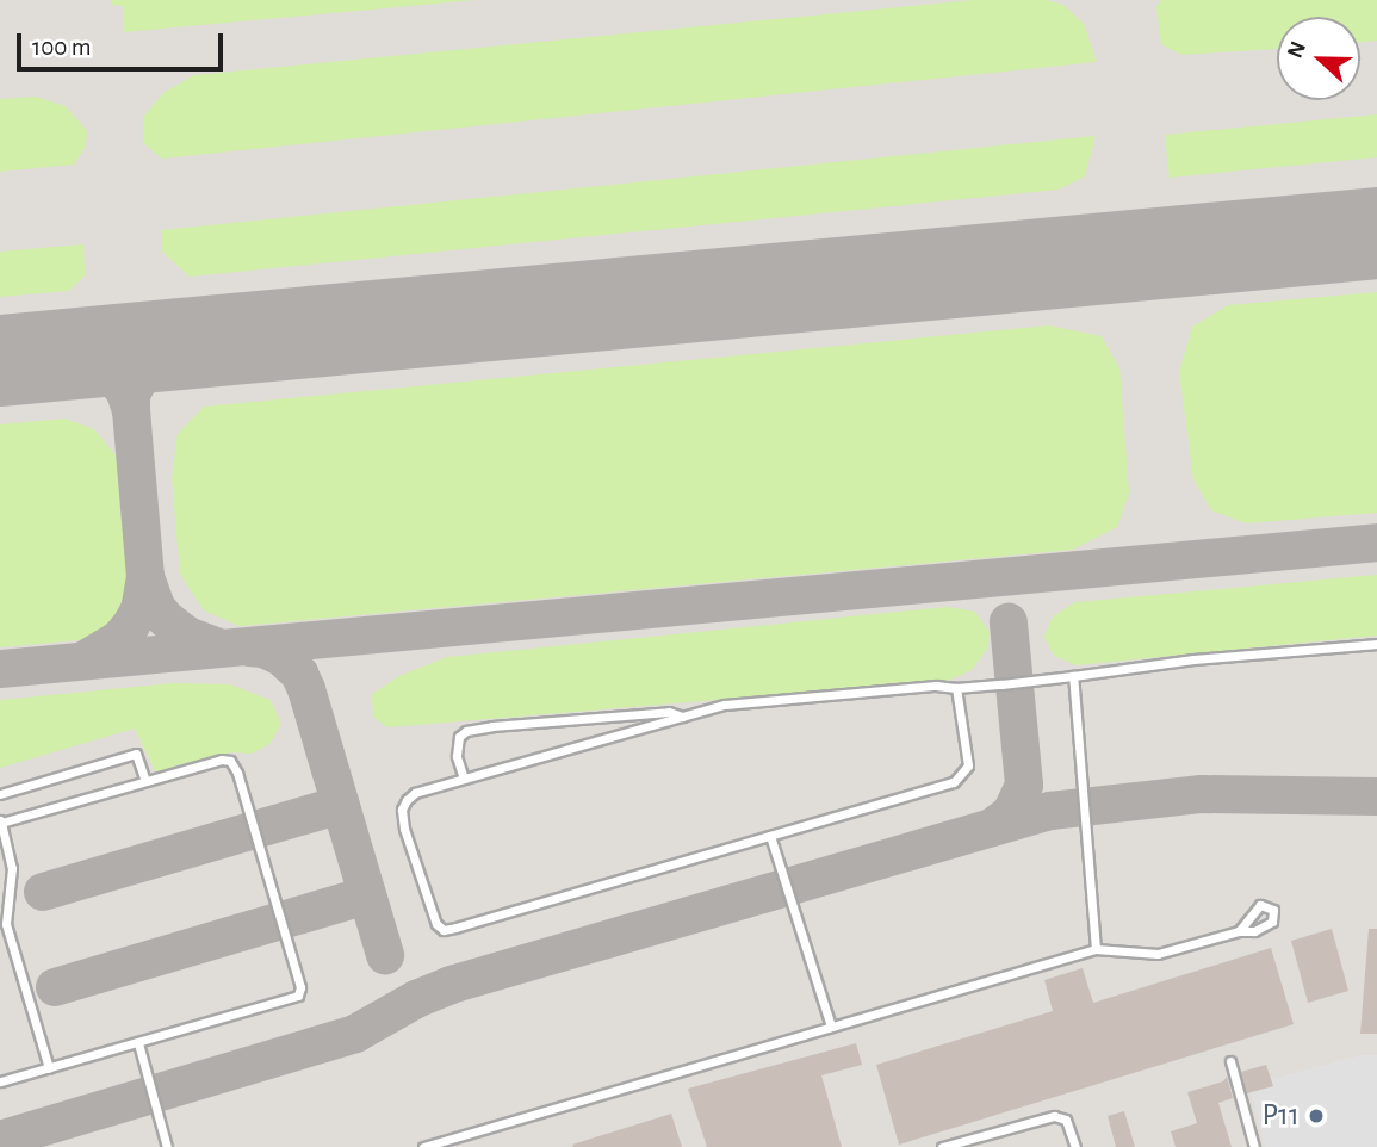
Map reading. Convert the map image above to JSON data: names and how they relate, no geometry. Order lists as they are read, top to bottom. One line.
{"places":["P11"],"scale_bar":"100 m","north":"left"}
